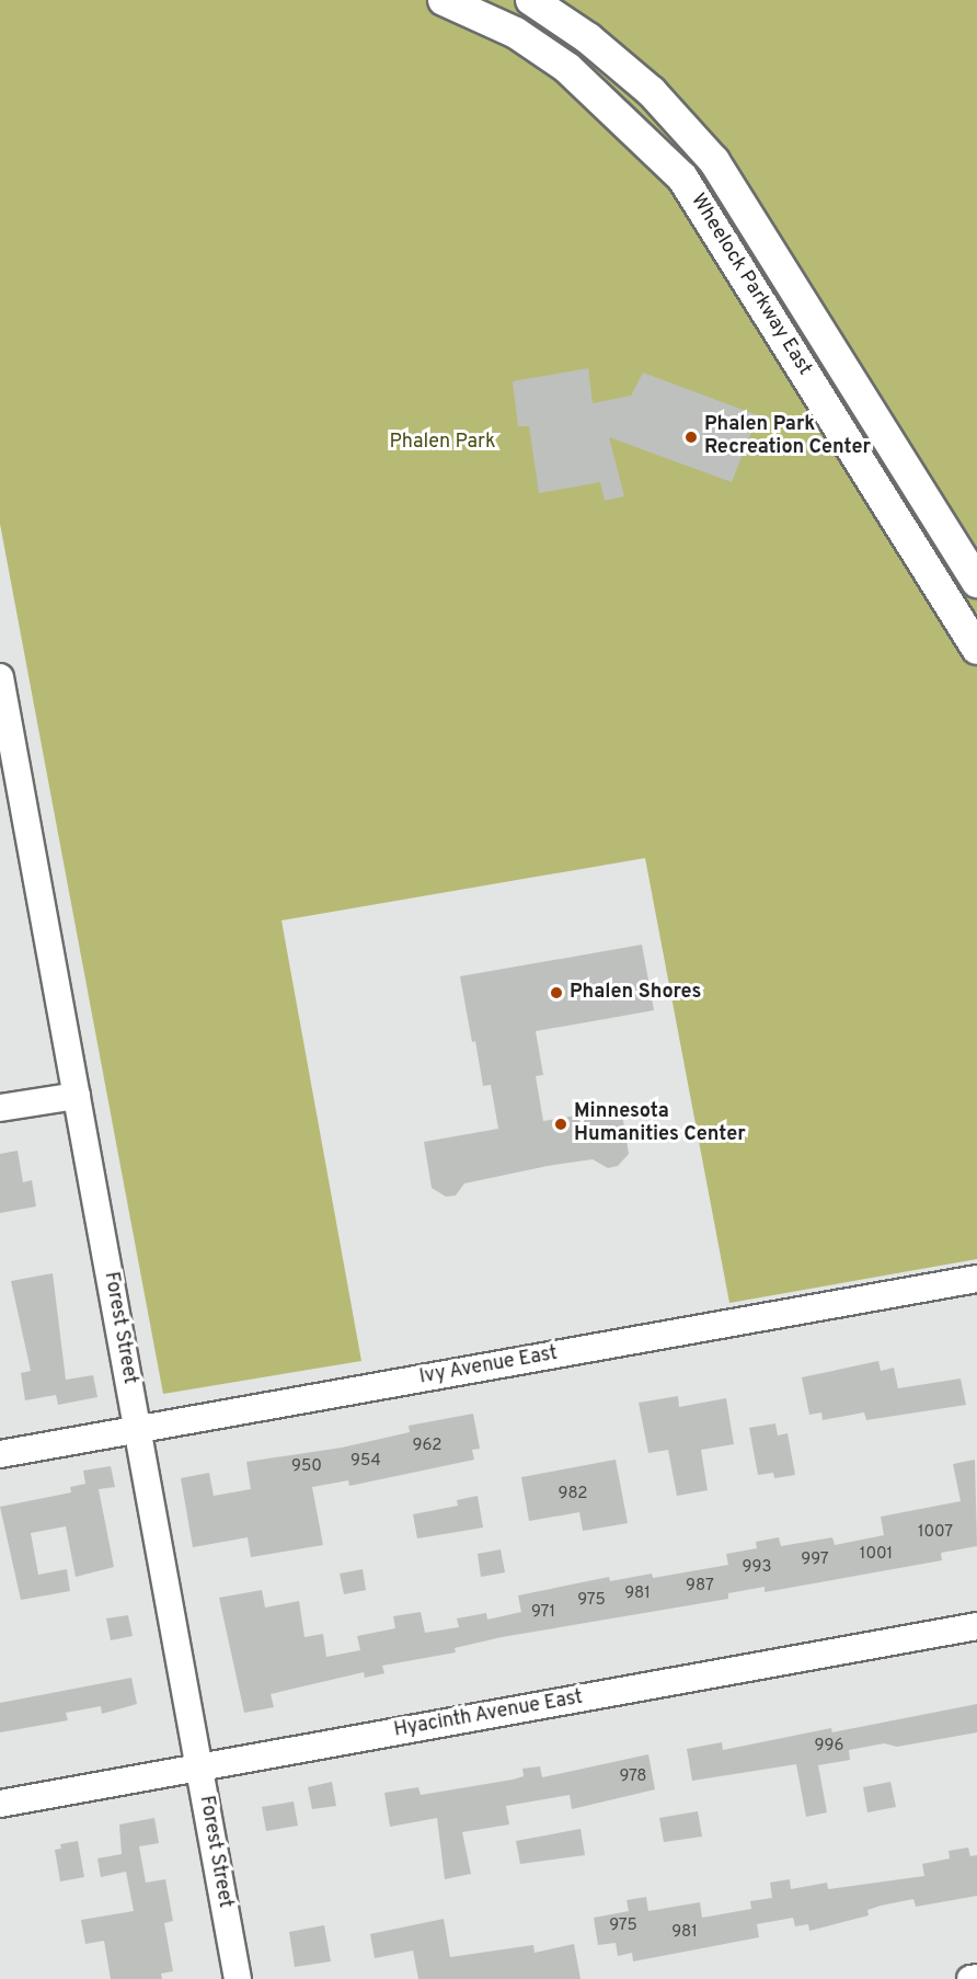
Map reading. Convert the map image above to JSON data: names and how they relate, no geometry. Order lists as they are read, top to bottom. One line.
{"streets":{"street":["Wheelock Parkway East","Forest Street","Ivy Avenue East","Hyacinth Avenue East"]},"crossings":[["Forest Street","Ivy Avenue East"],["Forest Street","Hyacinth Avenue East"]],"parks":["Phalen Park"],"places":["Phalen Park Recreation Center","Phalen Shores","Minnesota Humanities Center"],"house_numbers":["962","954","950","982","1007","1001","997","993","987","981","975","971","996","978","975","981"]}
